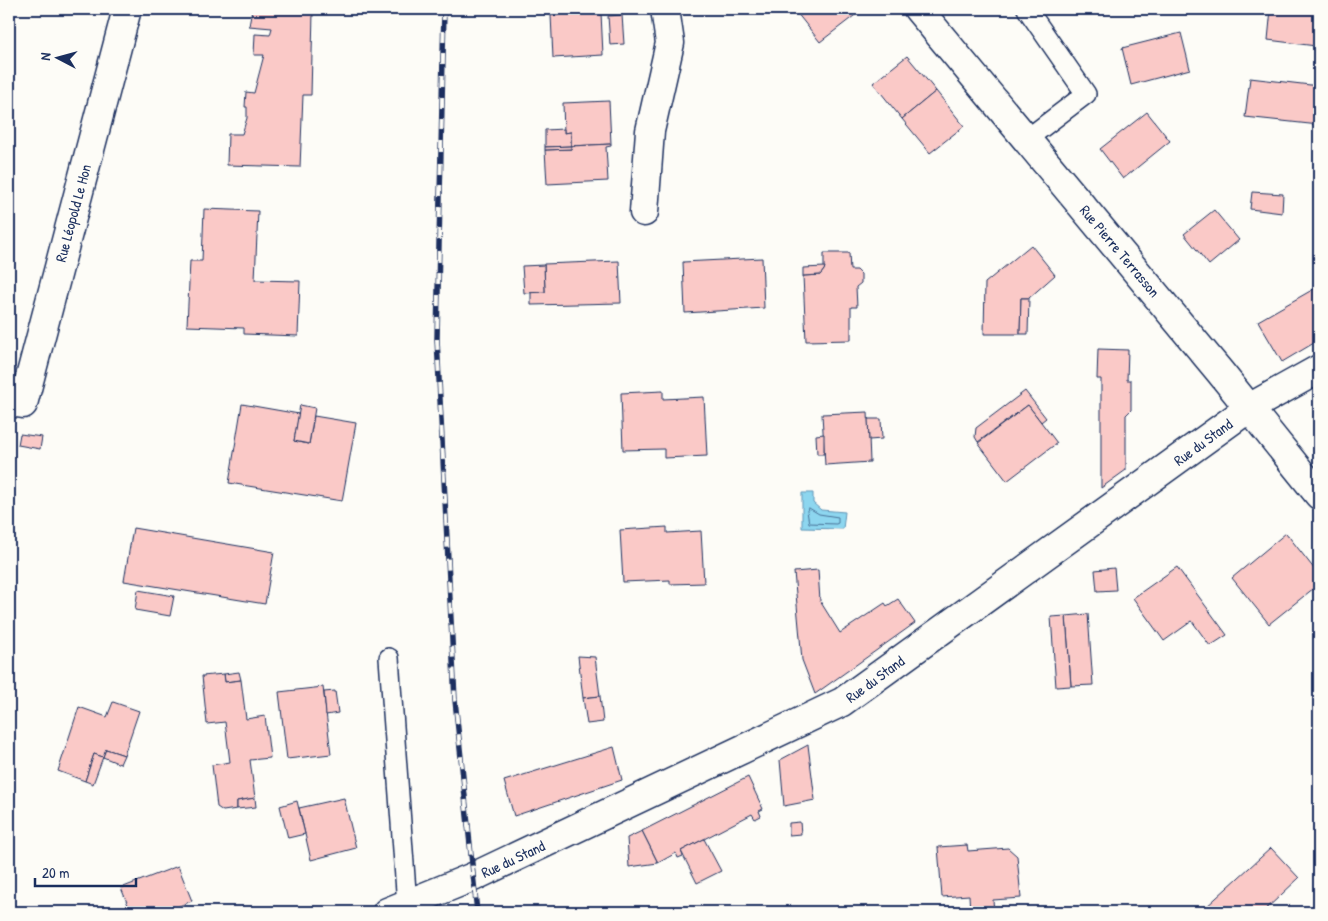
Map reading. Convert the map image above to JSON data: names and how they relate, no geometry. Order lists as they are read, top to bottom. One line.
{"streets":{"street":["Rue Léopold Le Hon","Rue Pierre Terrasson","Rue du Stand"]},"crossings":[["Rue Pierre Terrasson","Rue du Stand"]],"scale_bar":"20 m","north":"left"}
